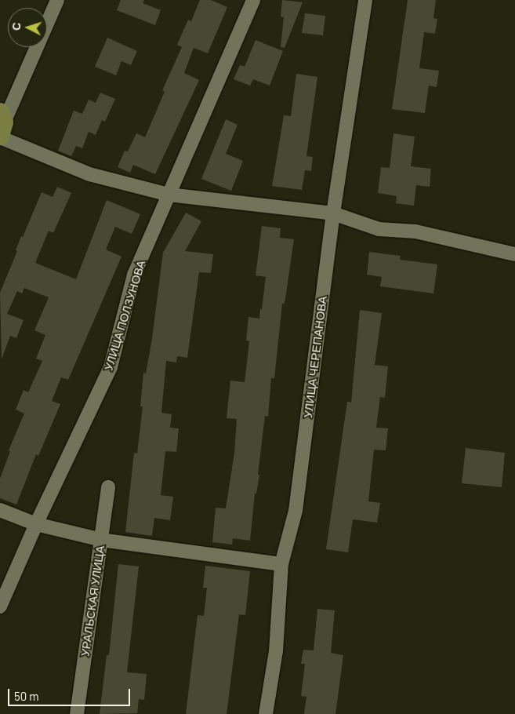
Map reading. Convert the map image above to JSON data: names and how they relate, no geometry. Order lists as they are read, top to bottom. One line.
{"streets":{"street":["УЛИЦА ПОЛЗУНОВА","УЛИЦА ЧЕРЕПАНОВА","УРАЛЬСКАЯ УЛИЦА"]},"scale_bar":"50 m","north":"left"}
